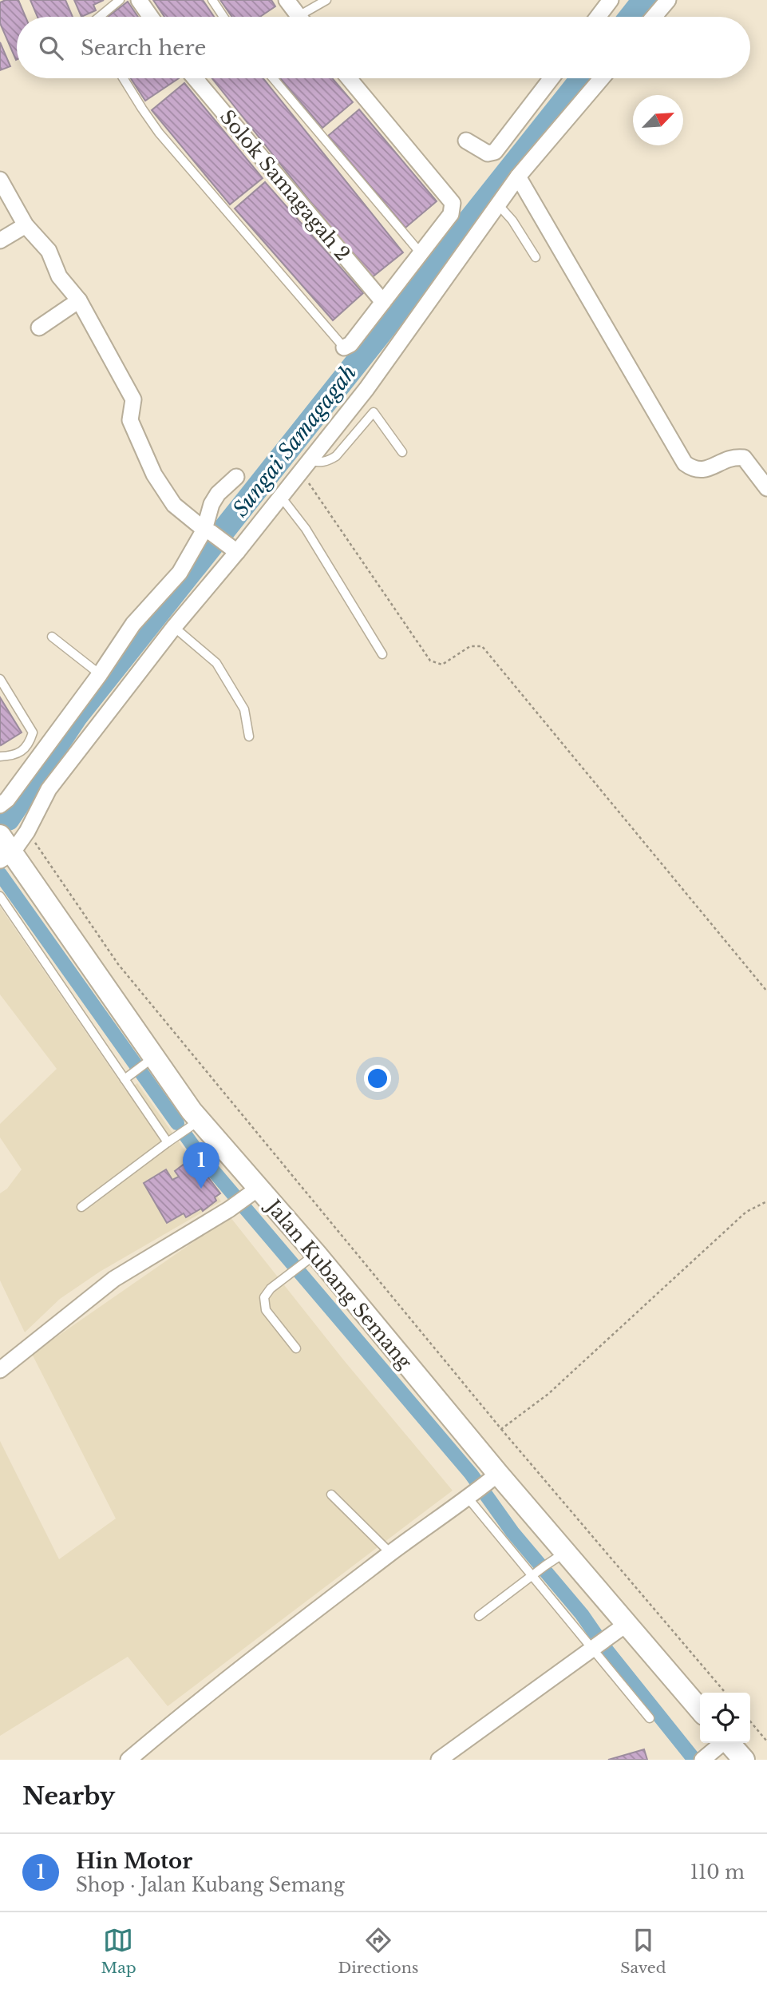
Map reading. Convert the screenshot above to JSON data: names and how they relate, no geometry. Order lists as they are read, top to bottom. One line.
{"streets":{"main road":["Jalan Kubang Semang"],"street":["Solok Samagagah 2"]},"water":["Sungai Samagagah"],"north":"top right","page":{"search":"Search here","pins":"1","heading":"Nearby","list":[{"mark":"1","name":"Hin Motor","note":"Shop · Jalan Kubang Semang","value":"110 m"}],"nav":["Map","Directions","Saved"]}}
